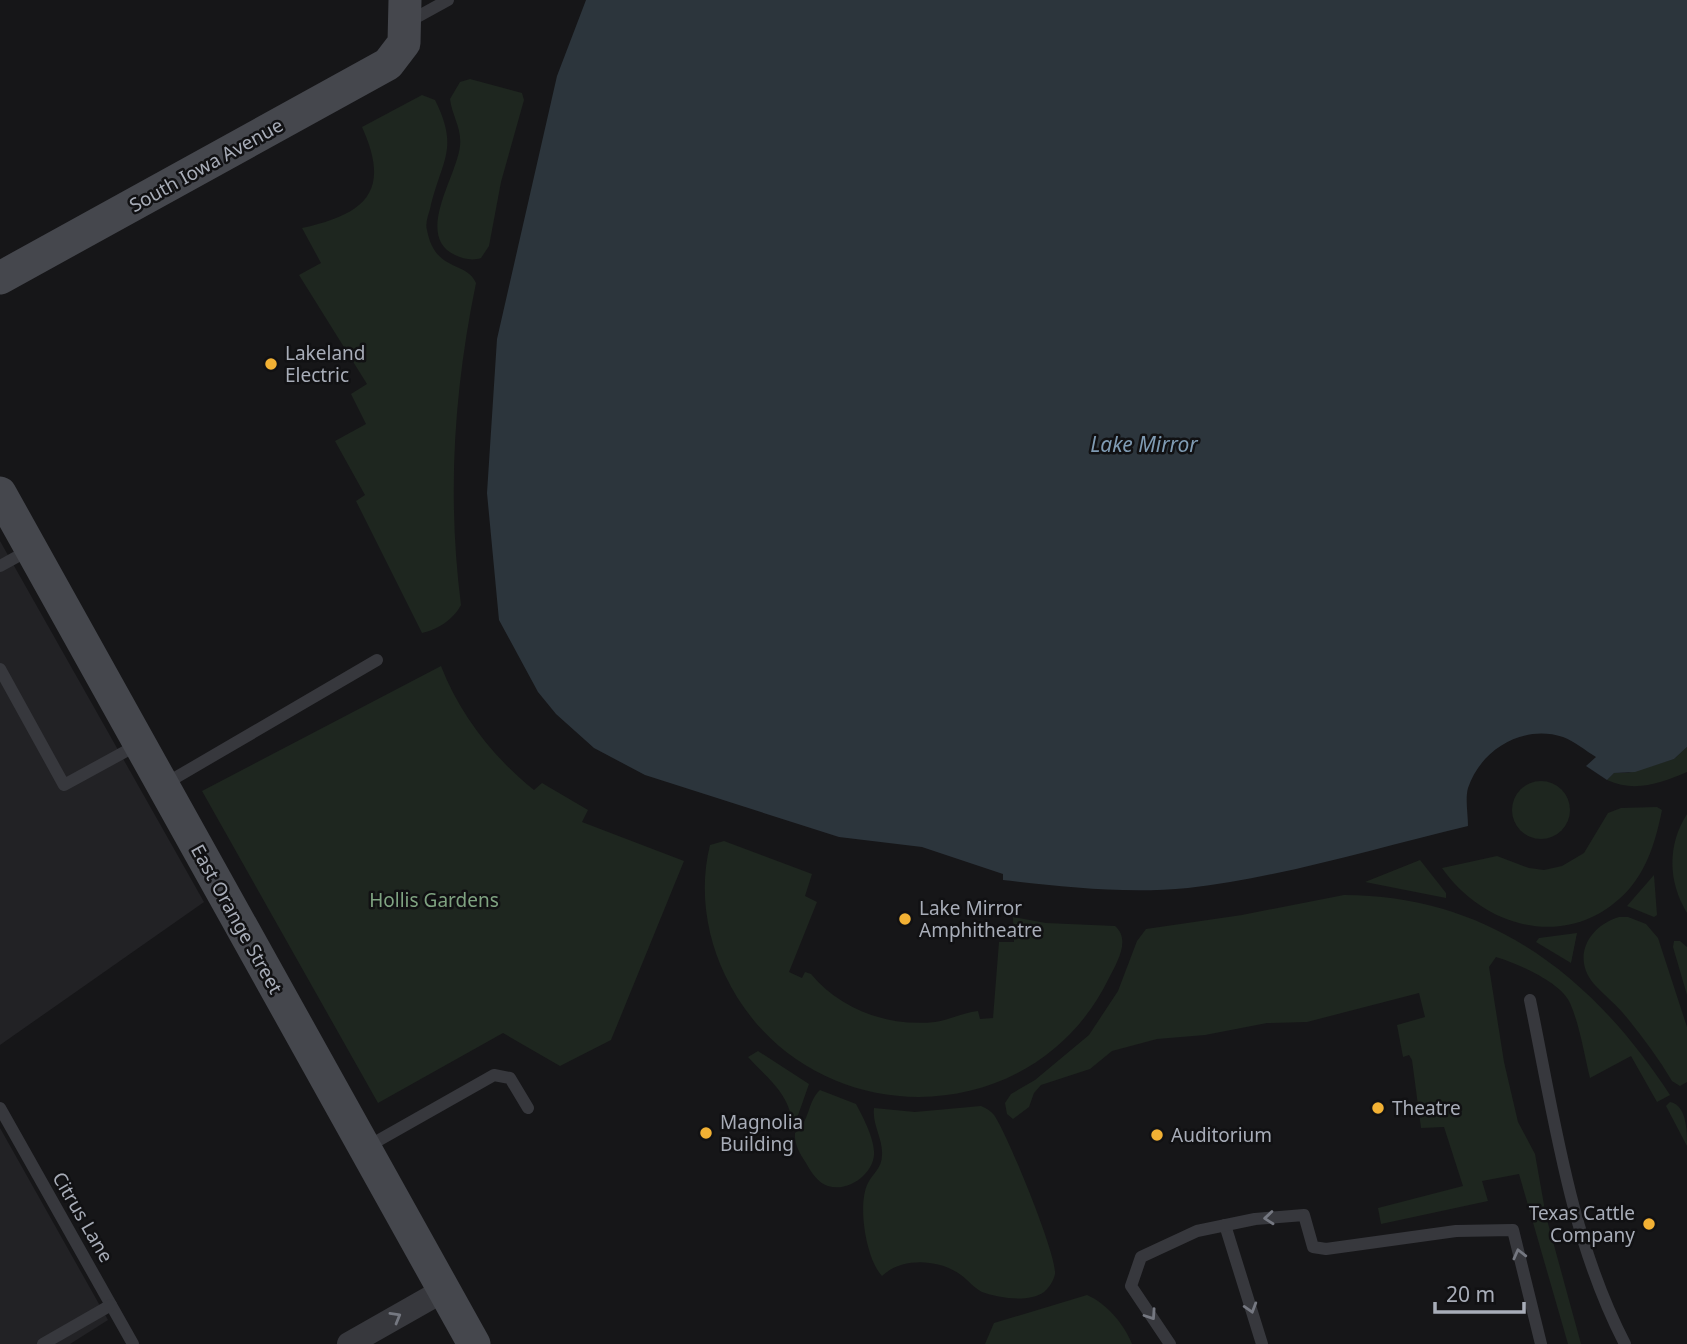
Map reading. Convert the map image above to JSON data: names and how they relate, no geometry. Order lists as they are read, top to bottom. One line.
{"streets":{"street":["South Iowa Avenue","East Orange Street"],"lane":["Citrus Lane"]},"water":["Lake Mirror"],"parks":["Hollis Gardens"],"places":["Lakeland Electric","Lake Mirror Amphitheatre","Theatre","Magnolia Building","Auditorium","Texas Cattle Company"],"scale_bar":"20 m"}
